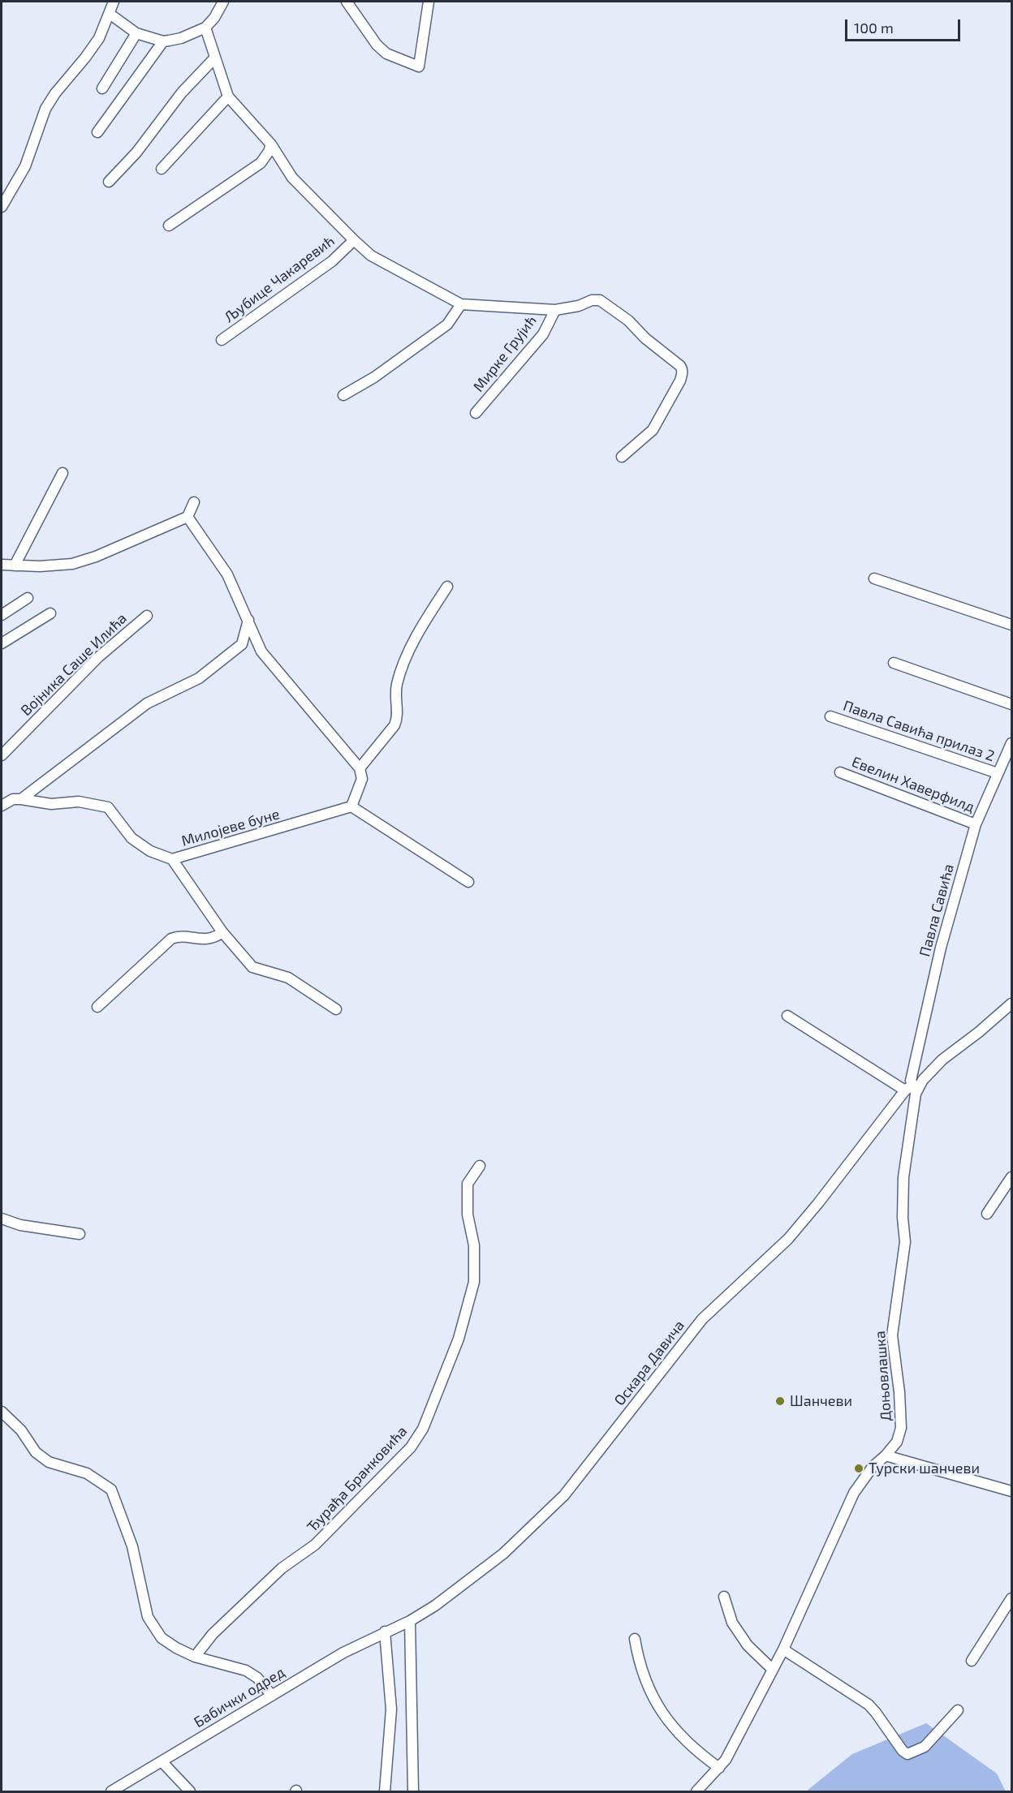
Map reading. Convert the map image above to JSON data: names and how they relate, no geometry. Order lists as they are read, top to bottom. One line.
{"streets":{"street":["Љубице Чакаревић","Мирке Грујић","Војника Саше Илића","Павла Савића прилаз 2","Евелин Хаверфилд","Милојеве буне","Павла Савића","Оскара Давича","Доњовлашка","Ђурађа Бранковића","Бабички одред"]},"crossings":[["Павла Савића прилаз 2","Павла Савића"],["Евелин Хаверфилд","Павла Савића"],["Павла Савића","Оскара Давича"],["Павла Савића","Доњовлашка"],["Оскара Давича","Доњовлашка"],["Оскара Давича","Бабички одред"]],"places":["Шанчеви","Турски шанчеви"],"scale_bar":"100 m"}
